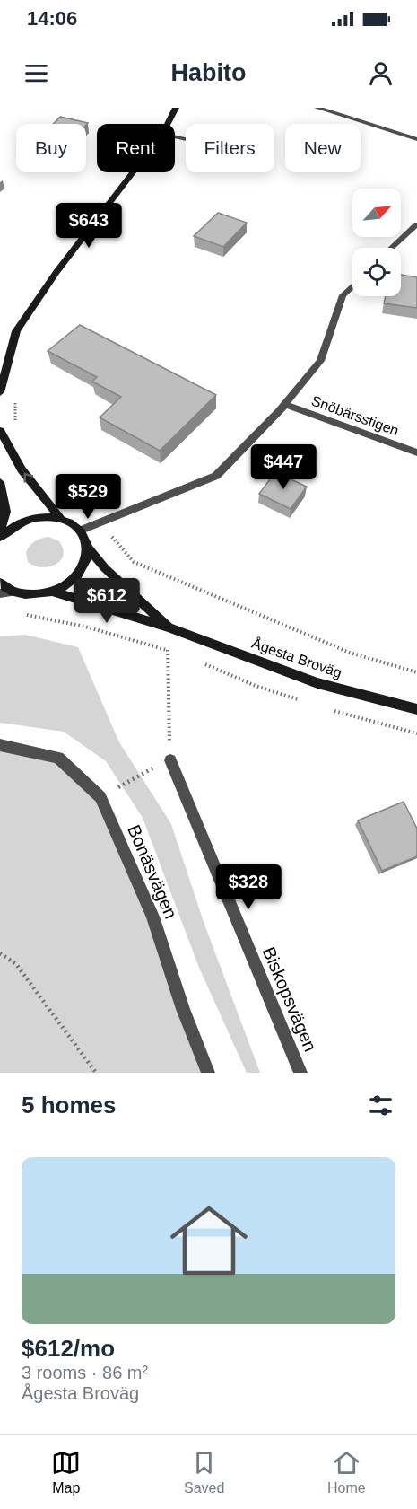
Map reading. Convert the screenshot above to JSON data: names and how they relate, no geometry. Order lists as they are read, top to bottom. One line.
{"streets":{"main road":["Ågesta Broväg"],"street":["Snöbärsstigen","Bonäsvägen","Biskopsvägen"]},"crossings":[["Snöbärsstigen","Ågesta Broväg"]],"north":"top right","page":{"status":"14:06","header":"Habito","chip":["Buy","Rent","Filters","New"],"price":["$643","$447","$529","$612","$328"],"heading":"5 homes","list":[{"name":"$612/mo","note":"3 rooms · 86 m² · Ågesta Broväg"}],"tabs":["Map","Saved","Home"]}}
